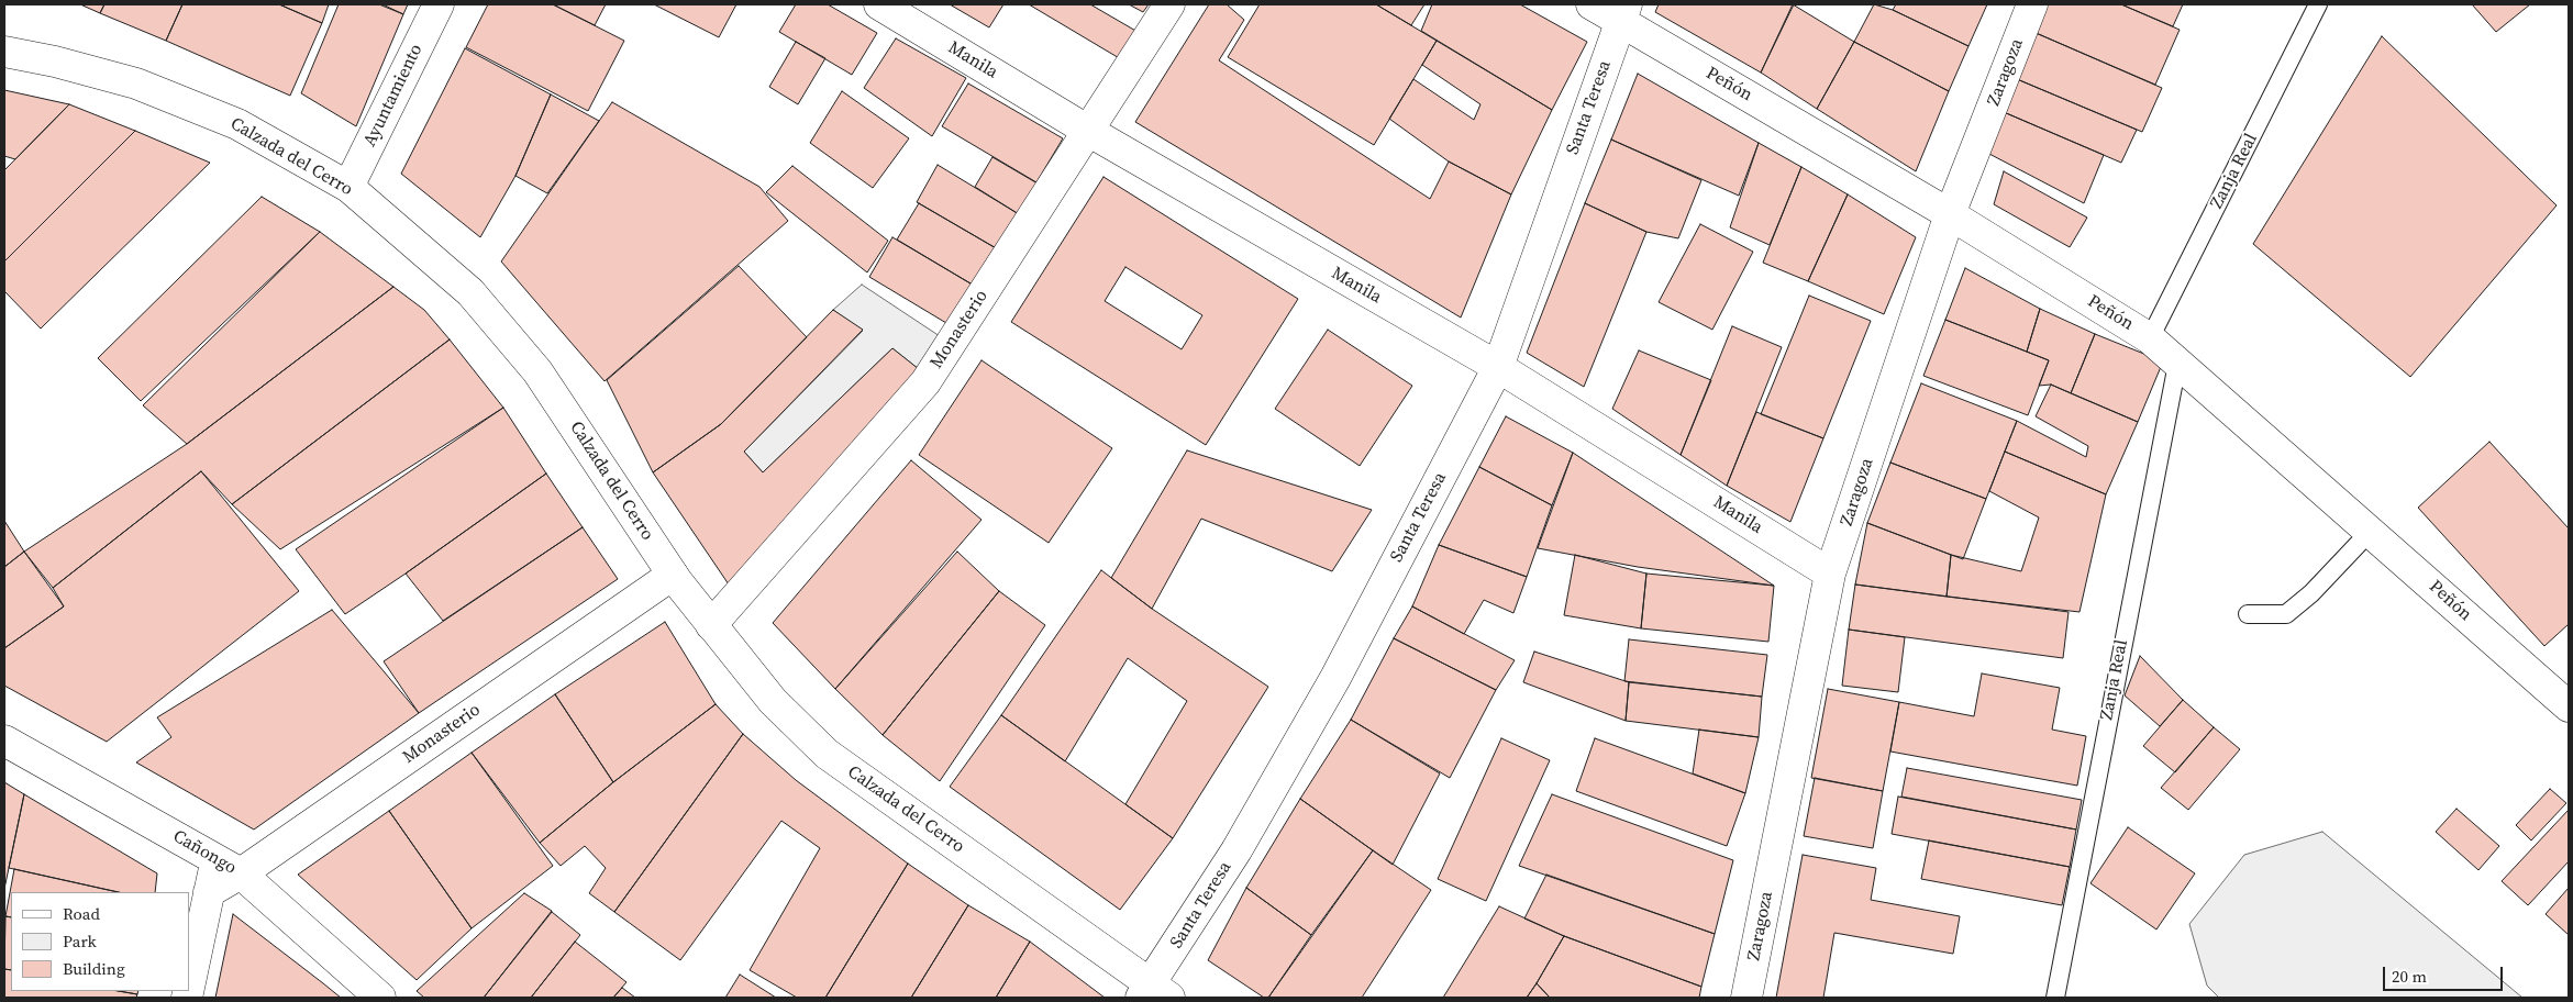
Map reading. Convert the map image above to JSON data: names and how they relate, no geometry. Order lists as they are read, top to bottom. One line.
{"streets":{"street":["Manila","Zaragoza","Peñón","Ayuntamiento","Santa Teresa","Calzada del Cerro","Monasterio","Cañongo"],"lane":["Zanja Real"]},"crossings":[["Manila","Zaragoza"],["Manila","Santa Teresa"],["Manila","Monasterio"],["Zaragoza","Peñón"],["Peñón","Santa Teresa"],["Peñón","Zanja Real"],["Ayuntamiento","Calzada del Cerro"],["Santa Teresa","Calzada del Cerro"],["Calzada del Cerro","Monasterio"],["Monasterio","Cañongo"]],"legend":["Road","Park","Building"],"scale_bar":"20 m"}
